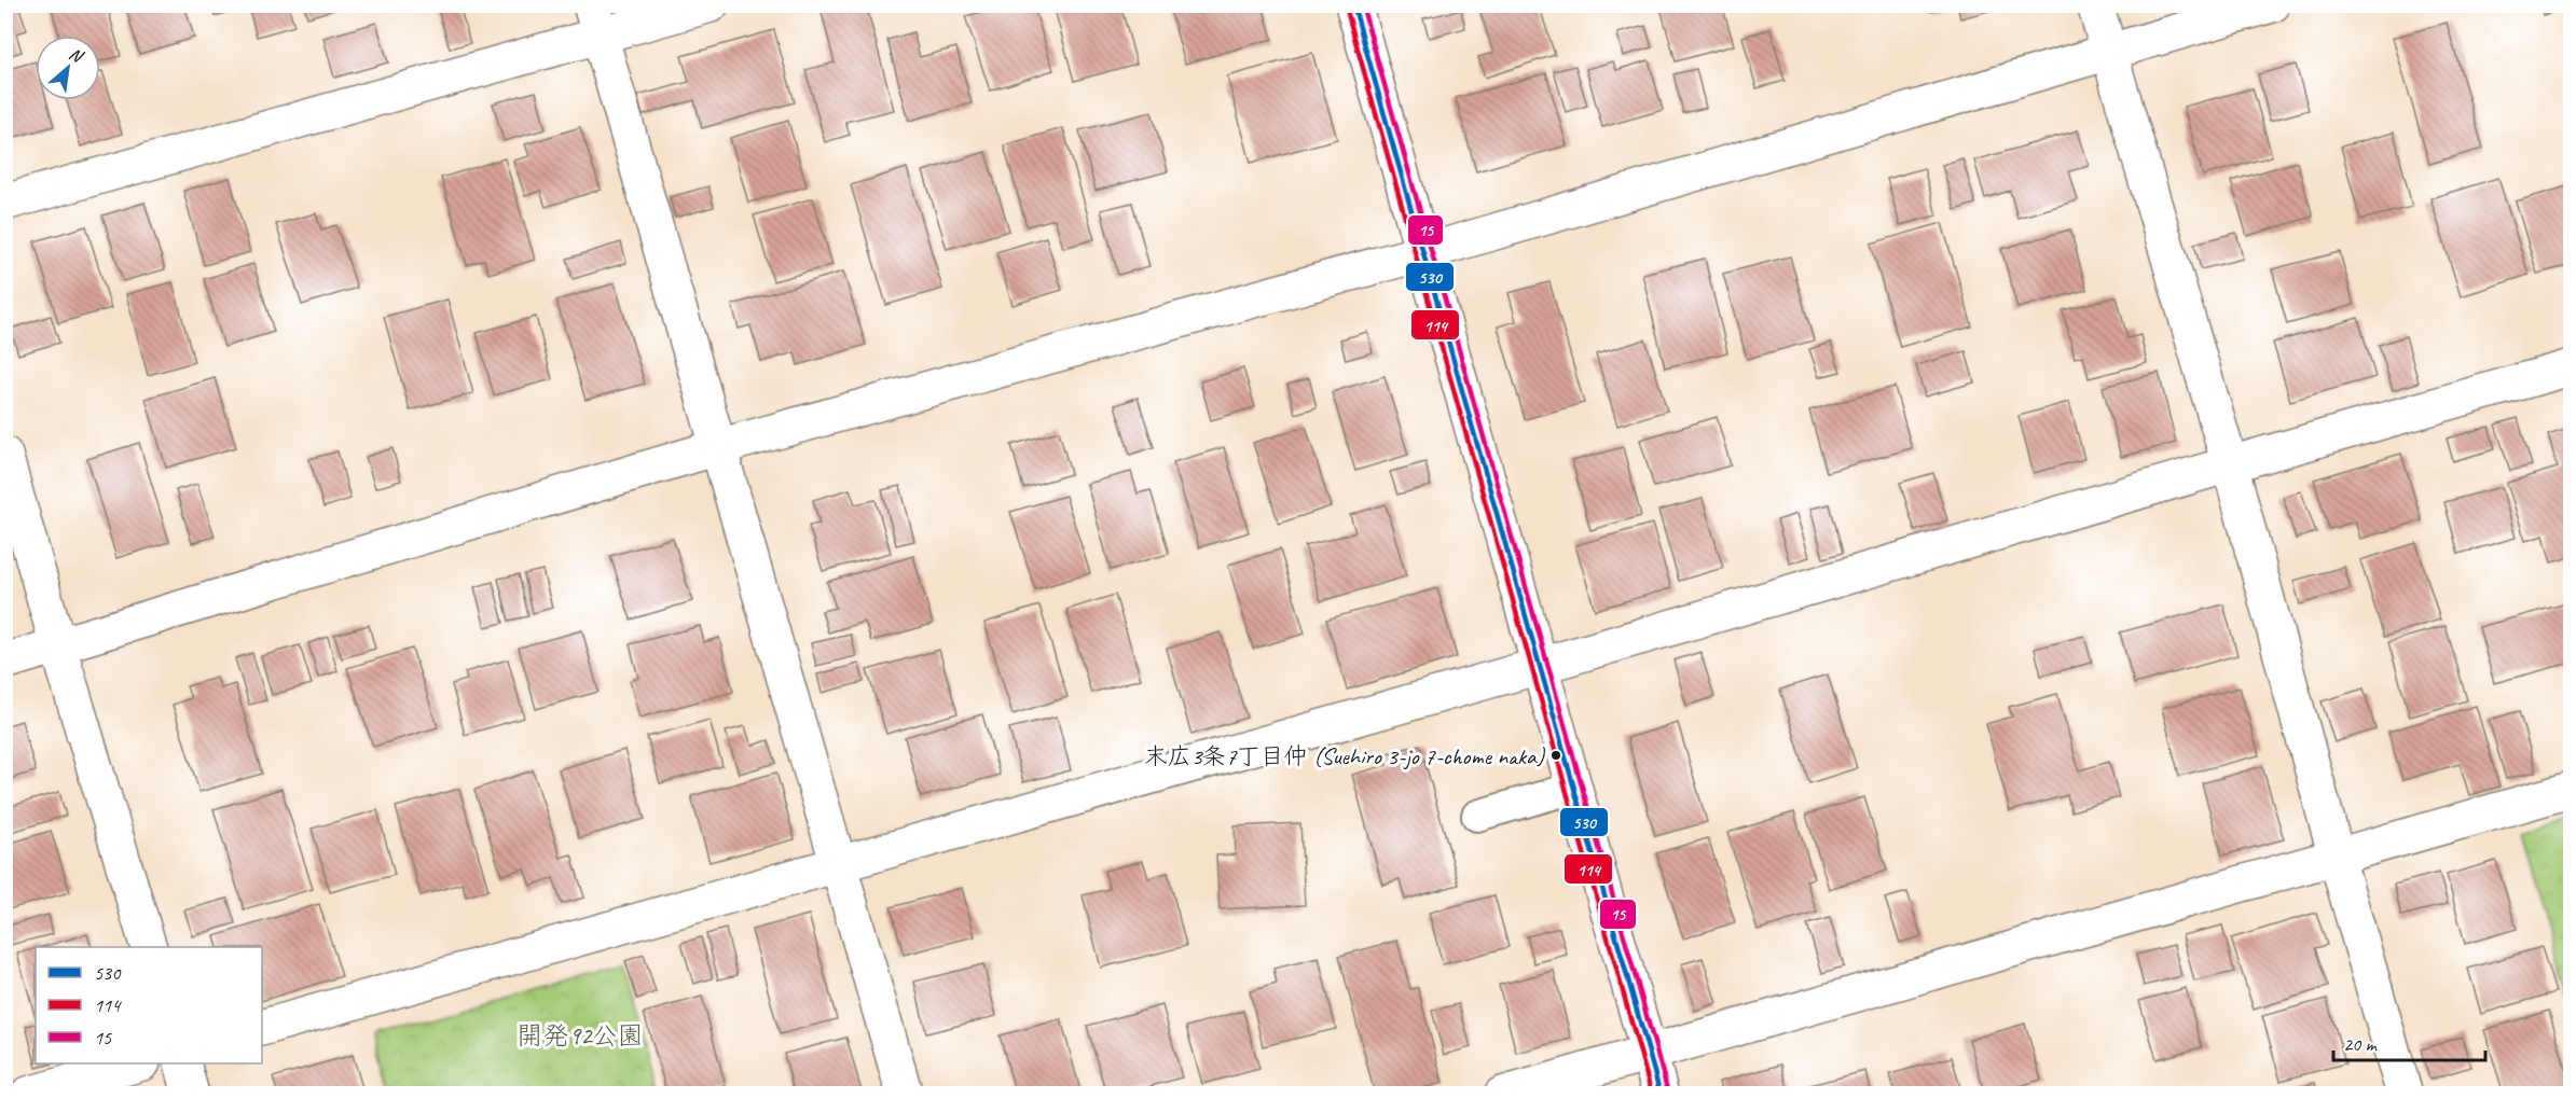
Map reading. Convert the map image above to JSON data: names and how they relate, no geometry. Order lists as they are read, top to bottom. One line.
{"parks":["開発92公園"],"places":["末広3条7丁目仲 (Suehiro 3-jo 7-chome naka)"],"lines":["transit line 530","transit line 15","transit line 114"],"legend":["530","114","15"],"scale_bar":"20 m","north":"top right"}
